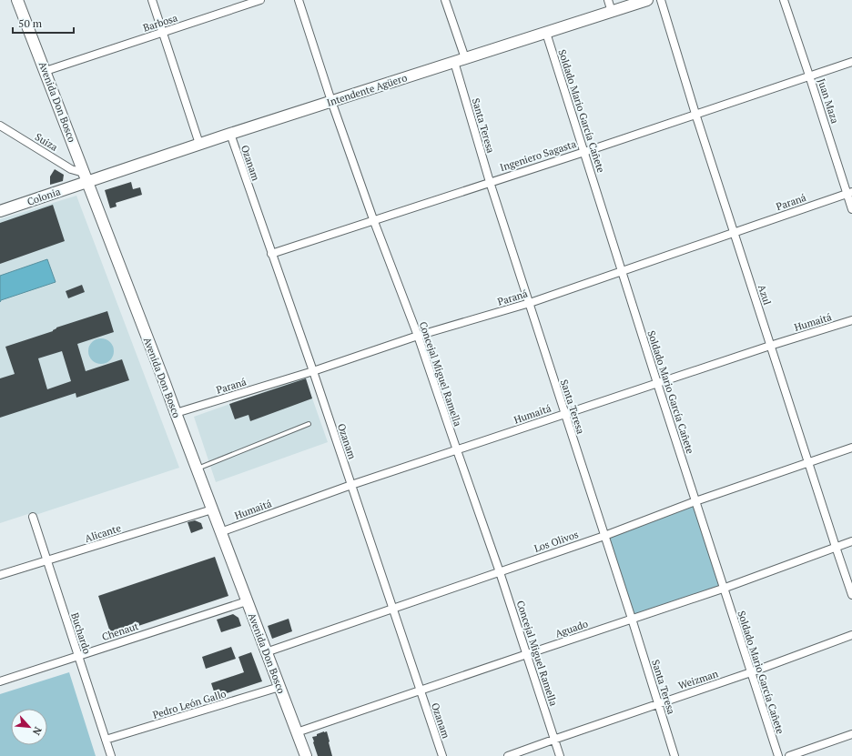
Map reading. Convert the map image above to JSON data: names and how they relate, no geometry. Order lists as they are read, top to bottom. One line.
{"streets":{"main road":["Intendente Agüero","Avenida Don Bosco","Colonia"],"street":["Barbosa","Juan Maza","Soldado Mario García Cañete","Santa Teresa","Suiza","Ingeniero Sagasta","Ozanam","Paraná","Azul","Humaitá","Concejal Miguel Ramella","Alicante","Los Olivos","Aguado","Chenaut","Buchardo","Weizman","Pedro León Gallo"]},"crossings":[["Barbosa","Avenida Don Bosco"],["Intendente Agüero","Avenida Don Bosco"],["Intendente Agüero","Soldado Mario García Cañete"],["Intendente Agüero","Santa Teresa"],["Intendente Agüero","Suiza"],["Intendente Agüero","Ozanam"],["Intendente Agüero","Colonia"],["Intendente Agüero","Concejal Miguel Ramella"],["Juan Maza","Ingeniero Sagasta"],["Juan Maza","Paraná"],["Avenida Don Bosco","Suiza"],["Avenida Don Bosco","Colonia"],["Avenida Don Bosco","Paraná"],["Avenida Don Bosco","Humaitá"],["Avenida Don Bosco","Alicante"],["Avenida Don Bosco","Los Olivos"],["Avenida Don Bosco","Aguado"],["Avenida Don Bosco","Chenaut"],["Avenida Don Bosco","Pedro León Gallo"],["Soldado Mario García Cañete","Ingeniero Sagasta"],["Soldado Mario García Cañete","Paraná"],["Soldado Mario García Cañete","Humaitá"],["Soldado Mario García Cañete","Los Olivos"],["Soldado Mario García Cañete","Aguado"],["Soldado Mario García Cañete","Weizman"],["Santa Teresa","Ingeniero Sagasta"],["Santa Teresa","Paraná"],["Santa Teresa","Humaitá"],["Santa Teresa","Los Olivos"],["Santa Teresa","Aguado"],["Santa Teresa","Weizman"],["Suiza","Colonia"],["Ingeniero Sagasta","Ozanam"],["Ingeniero Sagasta","Azul"],["Ingeniero Sagasta","Concejal Miguel Ramella"],["Ozanam","Paraná"],["Ozanam","Humaitá"],["Ozanam","Los Olivos"],["Ozanam","Aguado"],["Paraná","Azul"],["Paraná","Concejal Miguel Ramella"],["Azul","Humaitá"],["Azul","Los Olivos"],["Azul","Aguado"],["Humaitá","Concejal Miguel Ramella"],["Concejal Miguel Ramella","Los Olivos"],["Concejal Miguel Ramella","Aguado"],["Concejal Miguel Ramella","Weizman"],["Alicante","Buchardo"],["Chenaut","Buchardo"],["Buchardo","Pedro León Gallo"]],"scale_bar":"50 m","north":"bottom right"}
